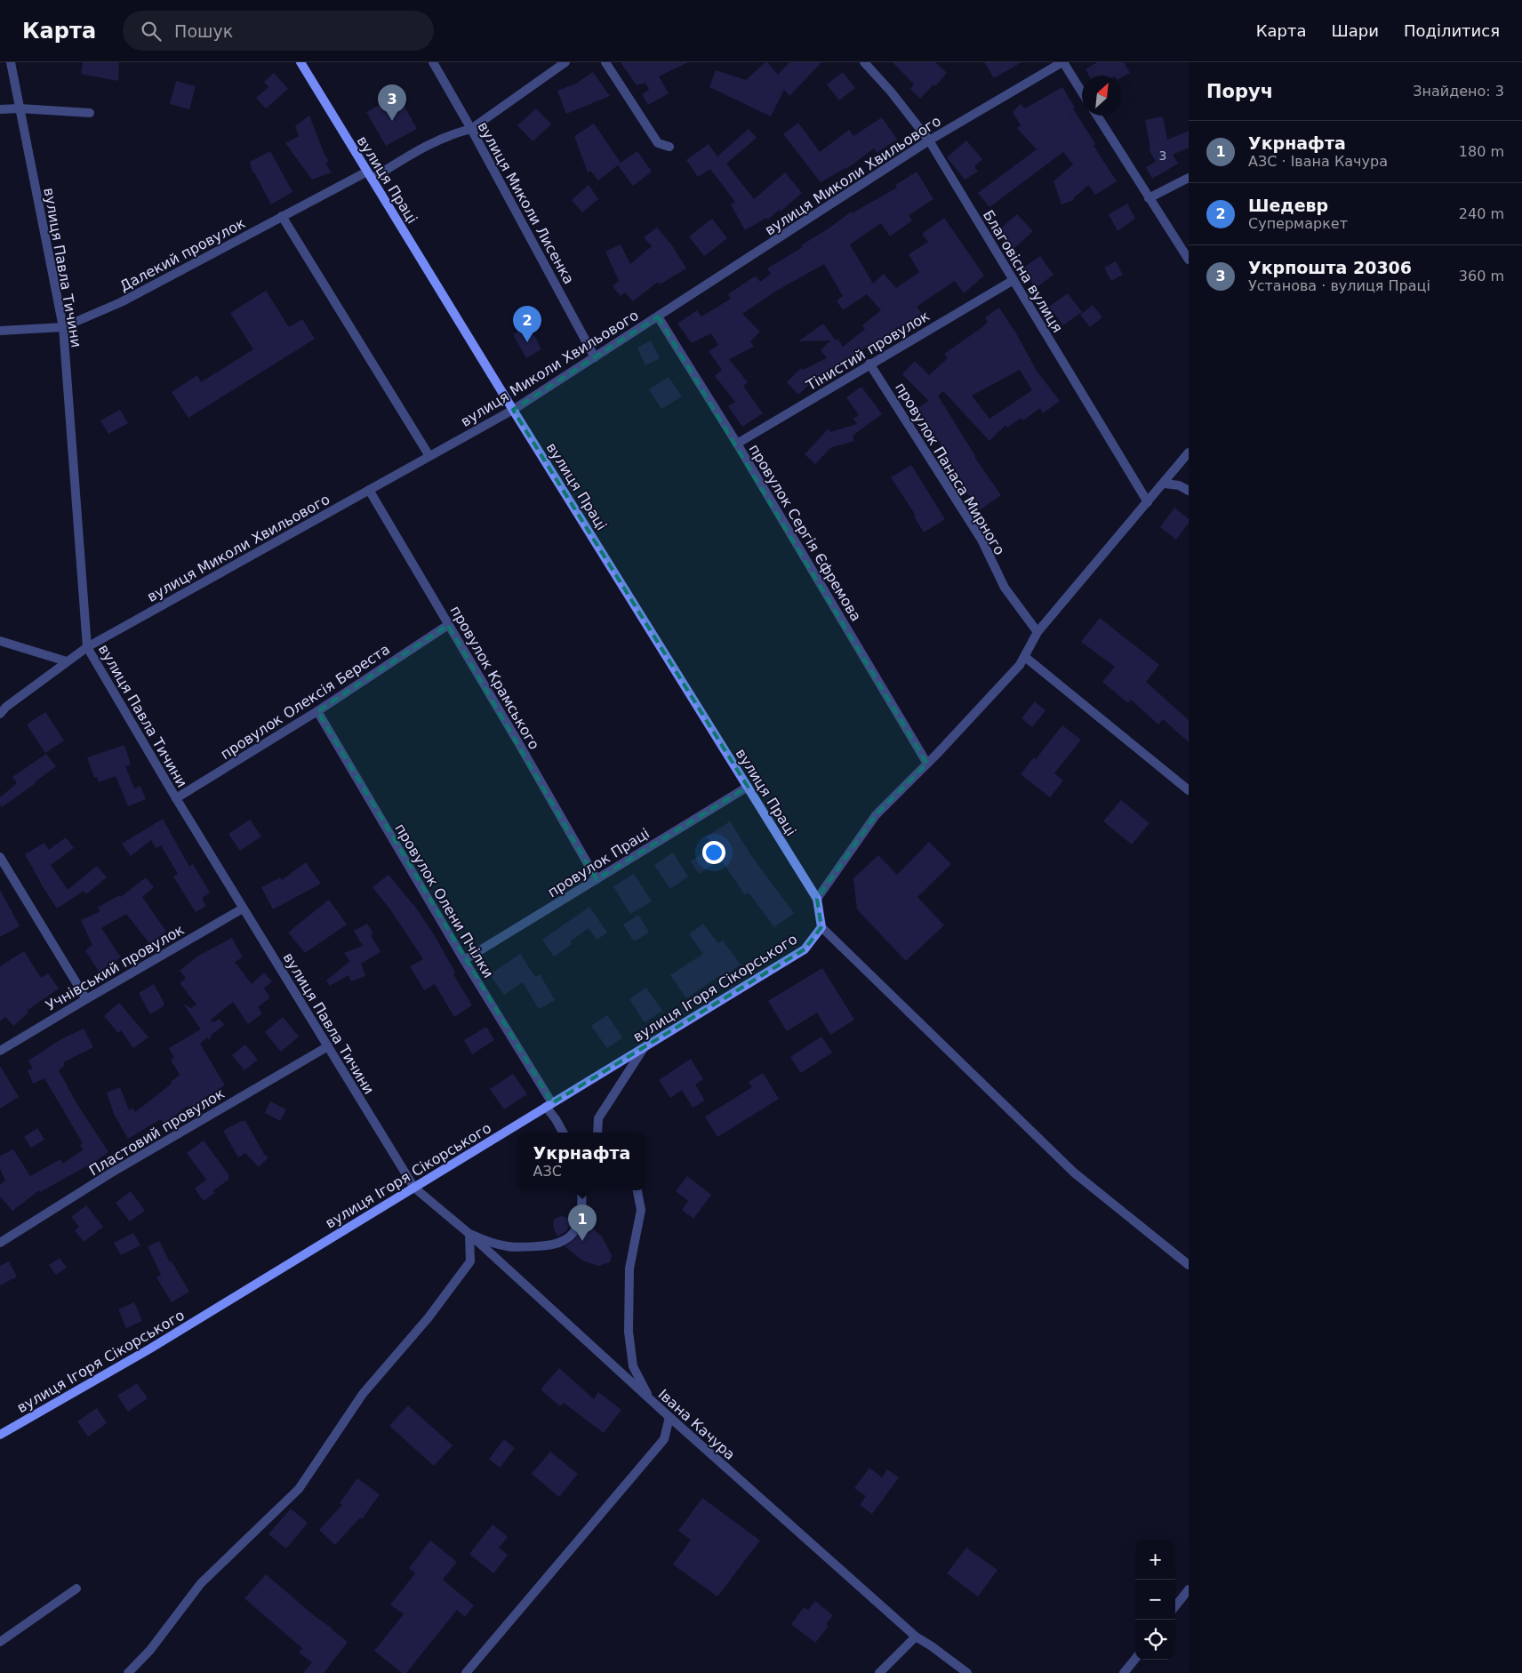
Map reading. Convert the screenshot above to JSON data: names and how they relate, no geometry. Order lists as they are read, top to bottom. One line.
{"streets":{"main road":["вулиця Праці","вулиця Ігоря Сікорського"],"street":["вулиця Миколи Хвильового","вулиця Миколи Лисенка","Далекий провулок","вулиця Павла Тичини","Благовісна вулиця","Тінистий провулок","провулок Панаса Мирного","провулок Сергія Єфремова","провулок Крамського","провулок Олексія Береста","провулок Праці","провулок Олени Пчілки","Учнівський провулок","Пластовий провулок","Івана Качура"]},"crossings":[["вулиця Миколи Хвильового","вулиця Праці"],["вулиця Миколи Хвильового","вулиця Миколи Лисенка"],["вулиця Миколи Хвильового","вулиця Павла Тичини"],["вулиця Миколи Хвильового","Благовісна вулиця"],["вулиця Миколи Хвильового","провулок Сергія Єфремова"],["вулиця Миколи Хвильового","провулок Крамського"],["вулиця Праці","Далекий провулок"],["вулиця Праці","провулок Праці"],["вулиця Праці","вулиця Ігоря Сікорського"],["вулиця Миколи Лисенка","Далекий провулок"],["Далекий провулок","вулиця Павла Тичини"],["вулиця Павла Тичини","провулок Олексія Береста"],["вулиця Павла Тичини","Учнівський провулок"],["вулиця Павла Тичини","вулиця Ігоря Сікорського"],["вулиця Павла Тичини","Пластовий провулок"],["вулиця Павла Тичини","Івана Качура"],["Благовісна вулиця","Тінистий провулок"],["Тінистий провулок","провулок Панаса Мирного"],["Тінистий провулок","провулок Сергія Єфремова"],["провулок Крамського","провулок Олексія Береста"],["провулок Крамського","провулок Праці"],["провулок Олексія Береста","провулок Олени Пчілки"],["провулок Праці","провулок Олени Пчілки"],["провулок Олени Пчілки","вулиця Ігоря Сікорського"],["вулиця Ігоря Сікорського","Івана Качура"]],"house_numbers":["3"],"north":"top right","page":{"header":"Карта","search":"Пошук","nav":["Карта","Шари","Поділитися"],"heading":["Поруч","Знайдено: 3"],"pins":["3","2","1"],"list":[{"mark":"1","name":"Укрнафта","note":"АЗС · Івана Качура","value":"180 m"},{"mark":"2","name":"Шедевр","note":"Супермаркет","value":"240 m"},{"mark":"3","name":"Укрпошта 20306","note":"Установа · вулиця Праці","value":"360 m"}],"popup":["Укрнафта","АЗС"],"map_buttons":["+","−"]}}
